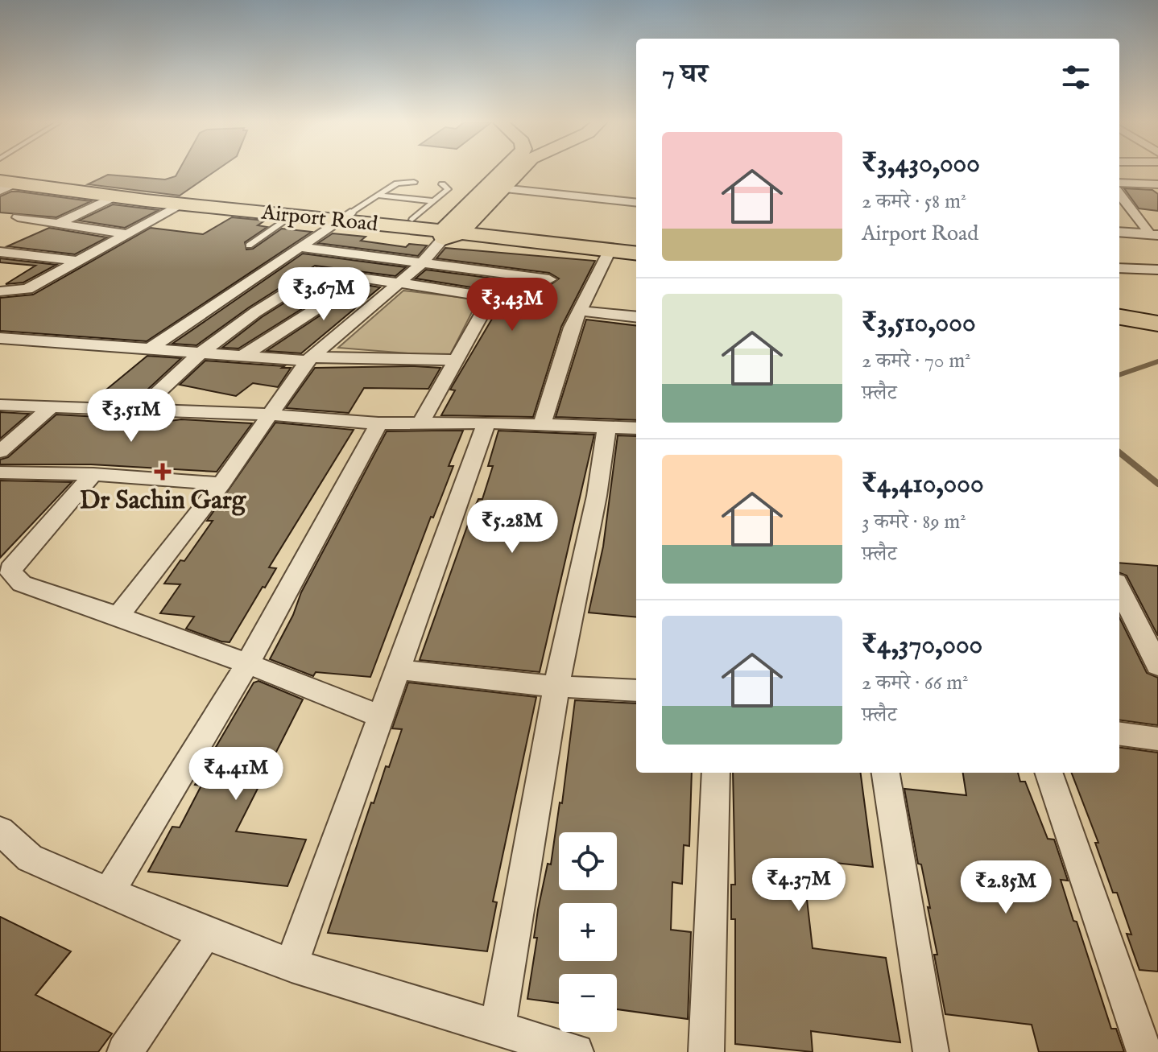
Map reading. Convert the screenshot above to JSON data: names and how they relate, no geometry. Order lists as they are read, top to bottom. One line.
{"streets":{"main road":["Airport Road"]},"places":{"health":["Dr Sachin Garg"]},"page":{"heading":"7 घर","list":[{"name":"₹3,430,000","note":"2 कमरे · 58 m² · Airport Road"},{"name":"₹3,510,000","note":"2 कमरे · 70 m² · फ़्लैट"},{"name":"₹4,410,000","note":"3 कमरे · 89 m² · फ़्लैट"},{"name":"₹4,370,000","note":"2 कमरे · 66 m² · फ़्लैट"}],"price":["₹3.67M","₹3.43M","₹3.51M","₹5.28M","₹4.41M","₹4.37M","₹2.85M"],"map_buttons":["+","−"]}}
